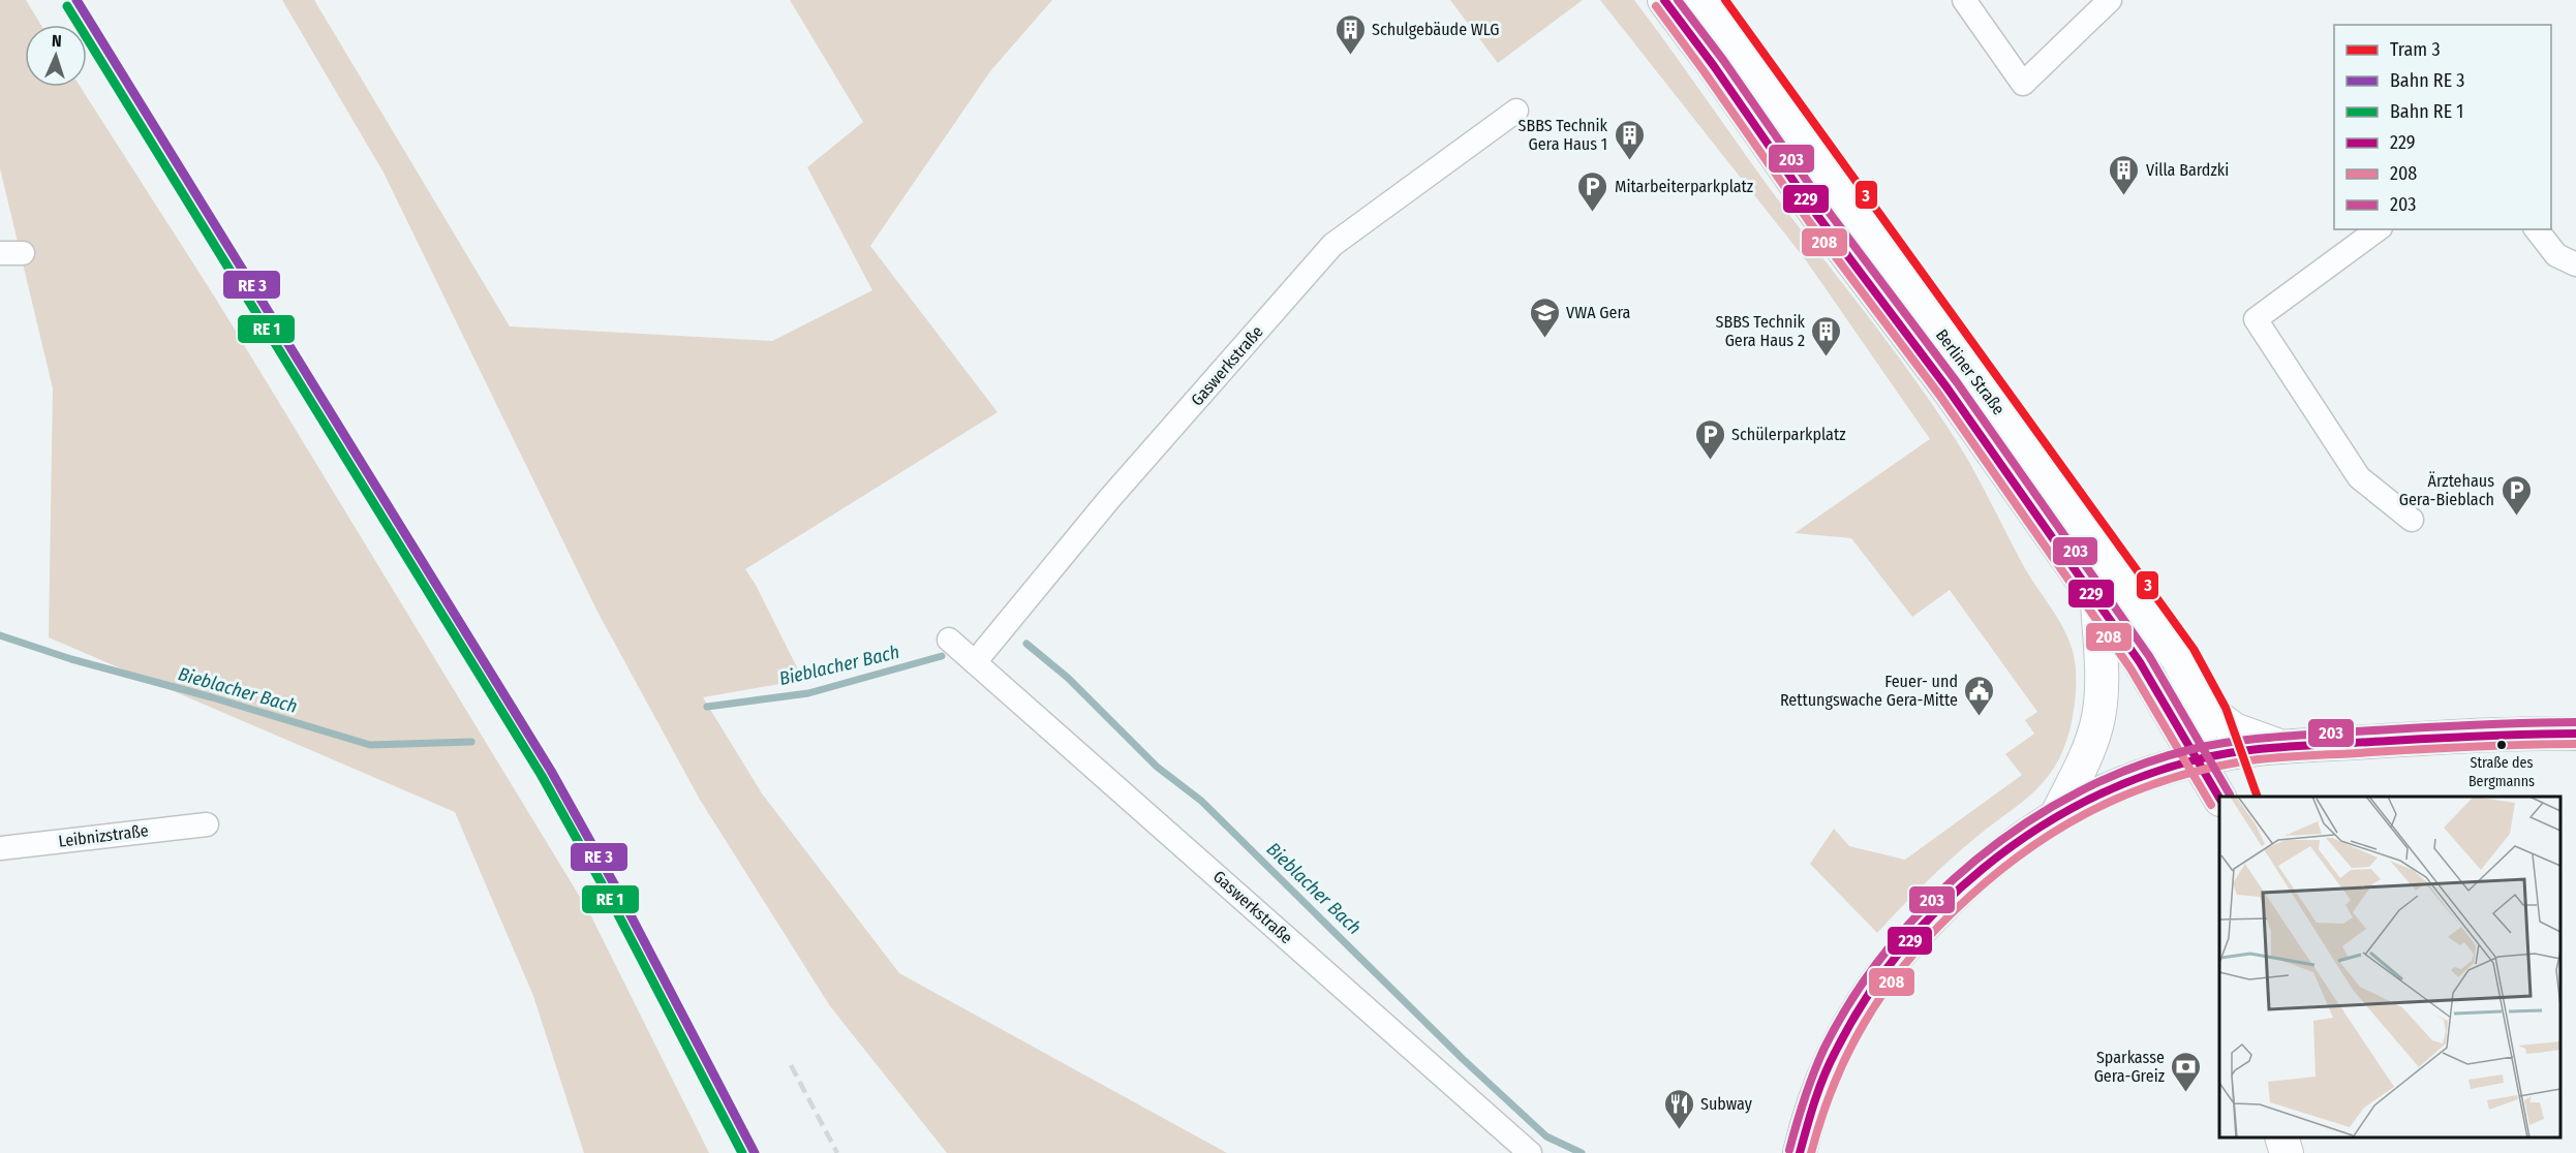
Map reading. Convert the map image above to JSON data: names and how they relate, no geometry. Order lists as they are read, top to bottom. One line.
{"streets":{"main road":["Berliner Straße"],"street":["Gaswerkstraße","Leibnizstraße"]},"water":["Bieblacher Bach"],"places":{"building":["Schulgebäude WLG","SBBS Technik Gera Haus 1","Villa Bardzki","SBBS Technik Gera Haus 2"],"parking":["Mitarbeiterparkplatz","Schülerparkplatz","Ärztehaus Gera-Bieblach"],"school or university":["VWA Gera"],"public building":["Feuer- und Rettungswache Gera-Mitte"],"other":["Straße des Bergmanns"],"bank":["Sparkasse Gera-Greiz"],"restaurant":["Subway"]},"lines":["tram line 3","transit line 229","transit line 203","transit line 208"],"legend":["Tram 3","Bahn RE 3","Bahn RE 1","229","208","203"],"north":"top"}
